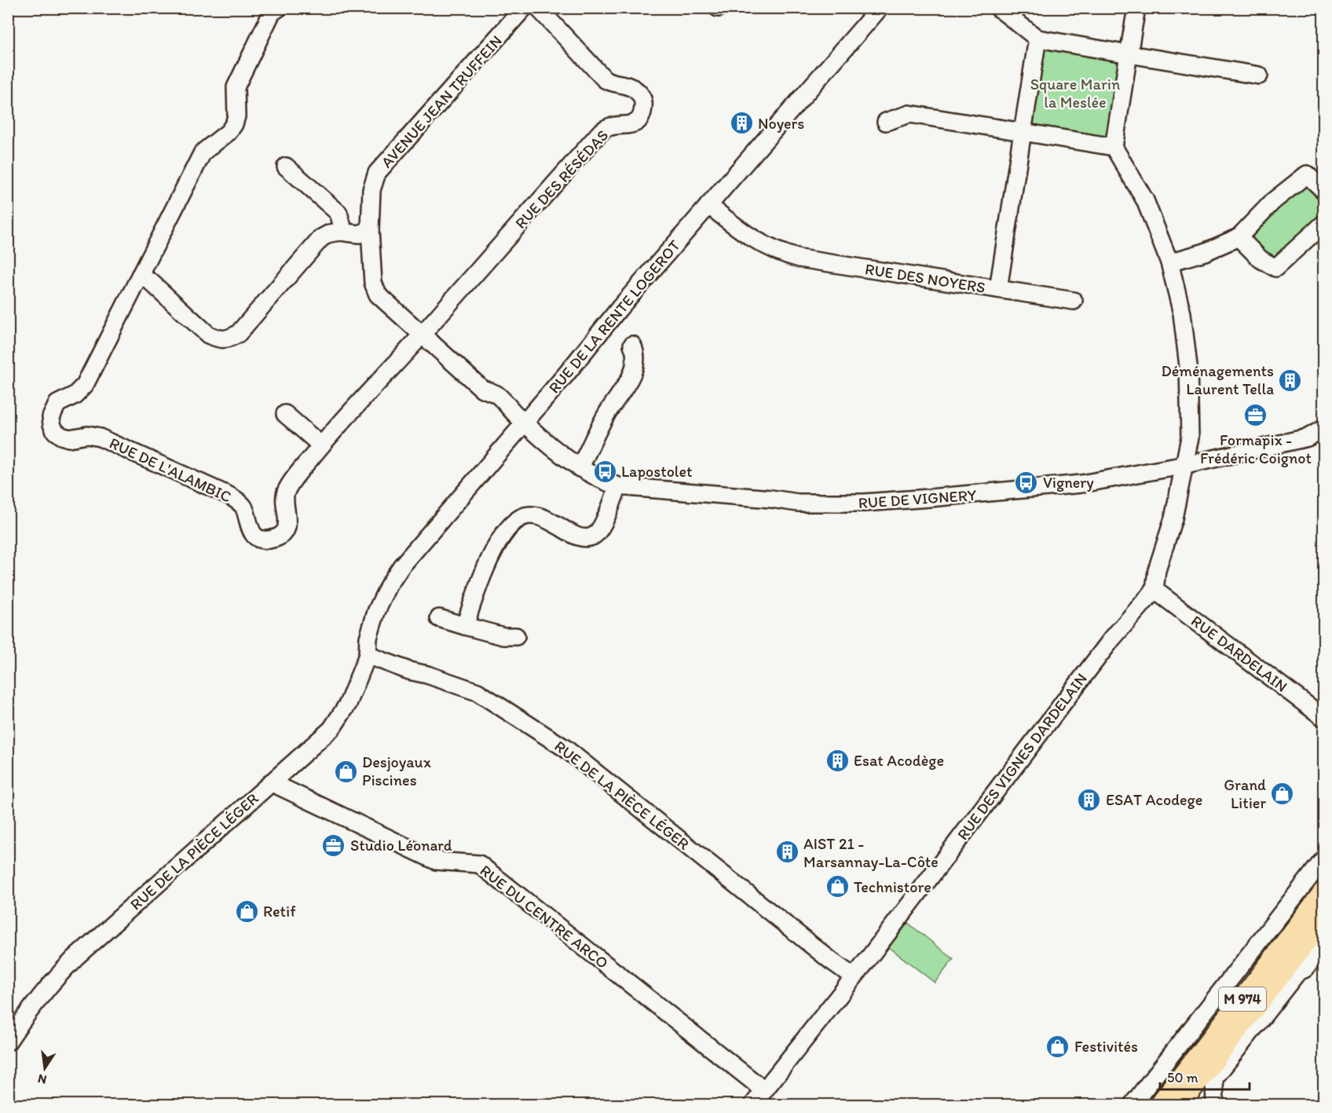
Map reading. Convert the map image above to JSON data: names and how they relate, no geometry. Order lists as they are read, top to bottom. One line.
{"streets":{"main road":["M 974"],"street":["AVENUE JEAN TRUFFEIN","RUE DES RÉSÉDAS","RUE DES NOYERS","RUE DE LA RENTE LOGEROT","RUE DE L'ALAMBIC","RUE DE VIGNERY","RUE DARDELAIN","RUE DES VIGNES DARDELAIN","RUE DE LA PIÈCE LÉGER","RUE DU CENTRE ARCO"]},"crossings":[["AVENUE JEAN TRUFFEIN","RUE DE VIGNERY"],["RUE DES RÉSÉDAS","RUE DE L'ALAMBIC"],["RUE DES RÉSÉDAS","RUE DE VIGNERY"],["RUE DES NOYERS","RUE DE LA RENTE LOGEROT"],["RUE DE LA RENTE LOGEROT","RUE DE VIGNERY"],["RUE DE LA RENTE LOGEROT","RUE DE LA PIÈCE LÉGER"],["RUE DE L'ALAMBIC","RUE DE VIGNERY"],["RUE DARDELAIN","RUE DES VIGNES DARDELAIN"],["RUE DES VIGNES DARDELAIN","RUE DE LA PIÈCE LÉGER"],["RUE DES VIGNES DARDELAIN","RUE DU CENTRE ARCO"],["RUE DE LA PIÈCE LÉGER","RUE DU CENTRE ARCO"]],"parks":["Square Marin la Meslée"],"places":{"building":["Noyers","Déménagements Laurent Tella","Esat Acodège","ESAT Acodege","AIST 21 - Marsannay-La-Côte"],"office":["Formapix - Frédéric Coignot","Studio Léonard"],"bus stop":["Lapostolet","Vignery"],"shop":["Desjoyaux Piscines","Grand Litier","Technistore","Retif","Festivités"]},"scale_bar":"50 m","north":"bottom"}
